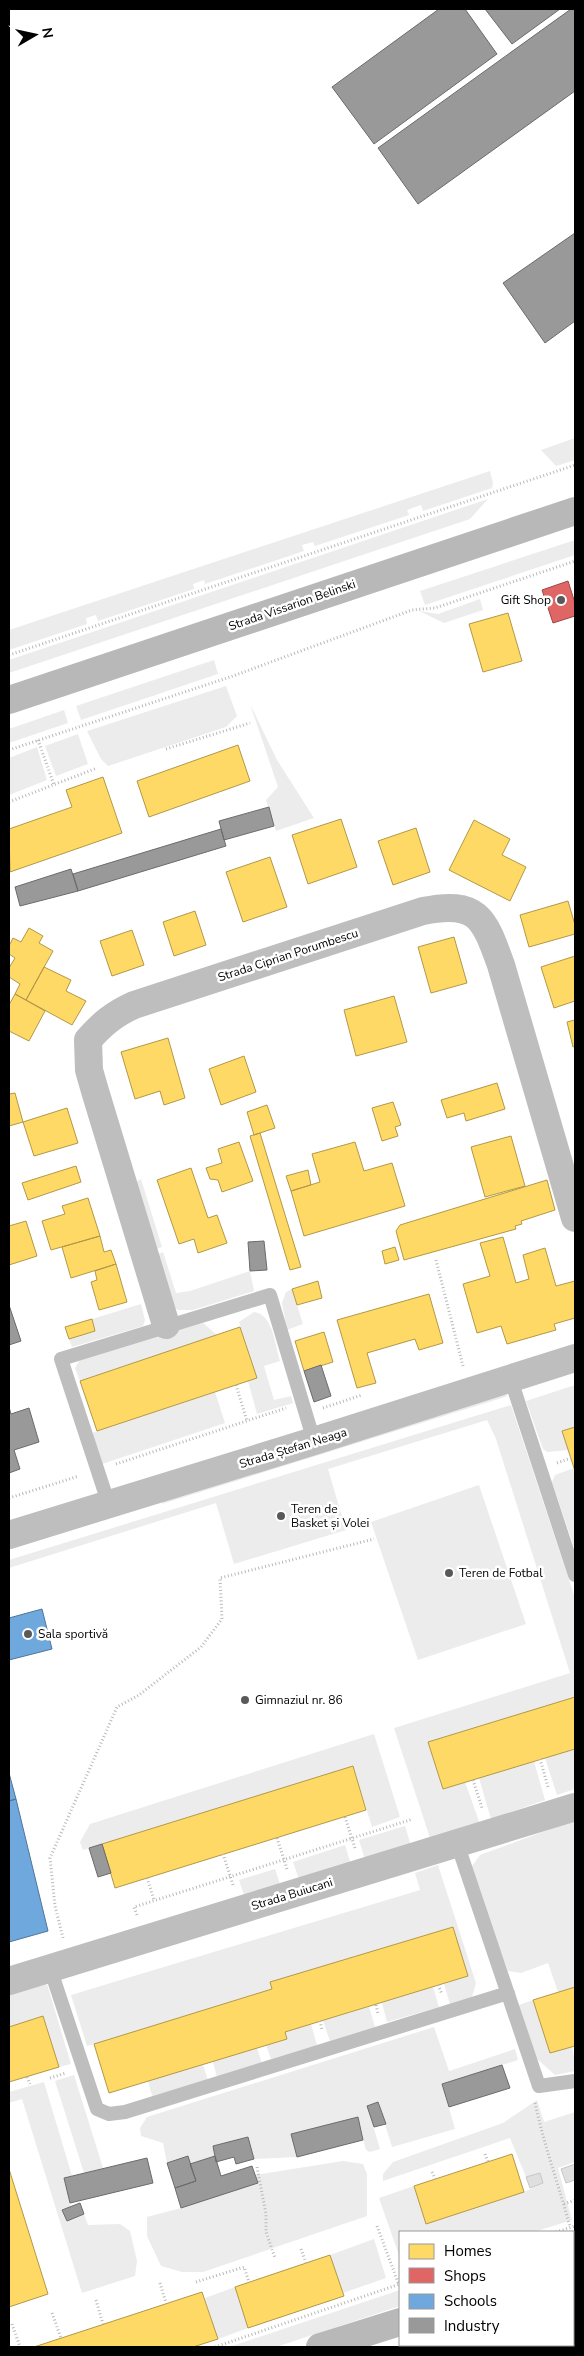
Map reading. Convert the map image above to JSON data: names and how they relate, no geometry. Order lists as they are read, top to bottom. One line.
{"streets":{"main road":["Strada Vissarion Belinski"],"street":["Strada Ciprian Porumbescu","Strada Ștefan Neaga","Strada Buiucani"]},"places":["Gift Shop","Teren de Basket și Volei","Teren de Fotbal","Sala sportivă","Gimnaziul nr. 86"],"legend":["Homes","Shops","Schools","Industry"],"north":"right"}
